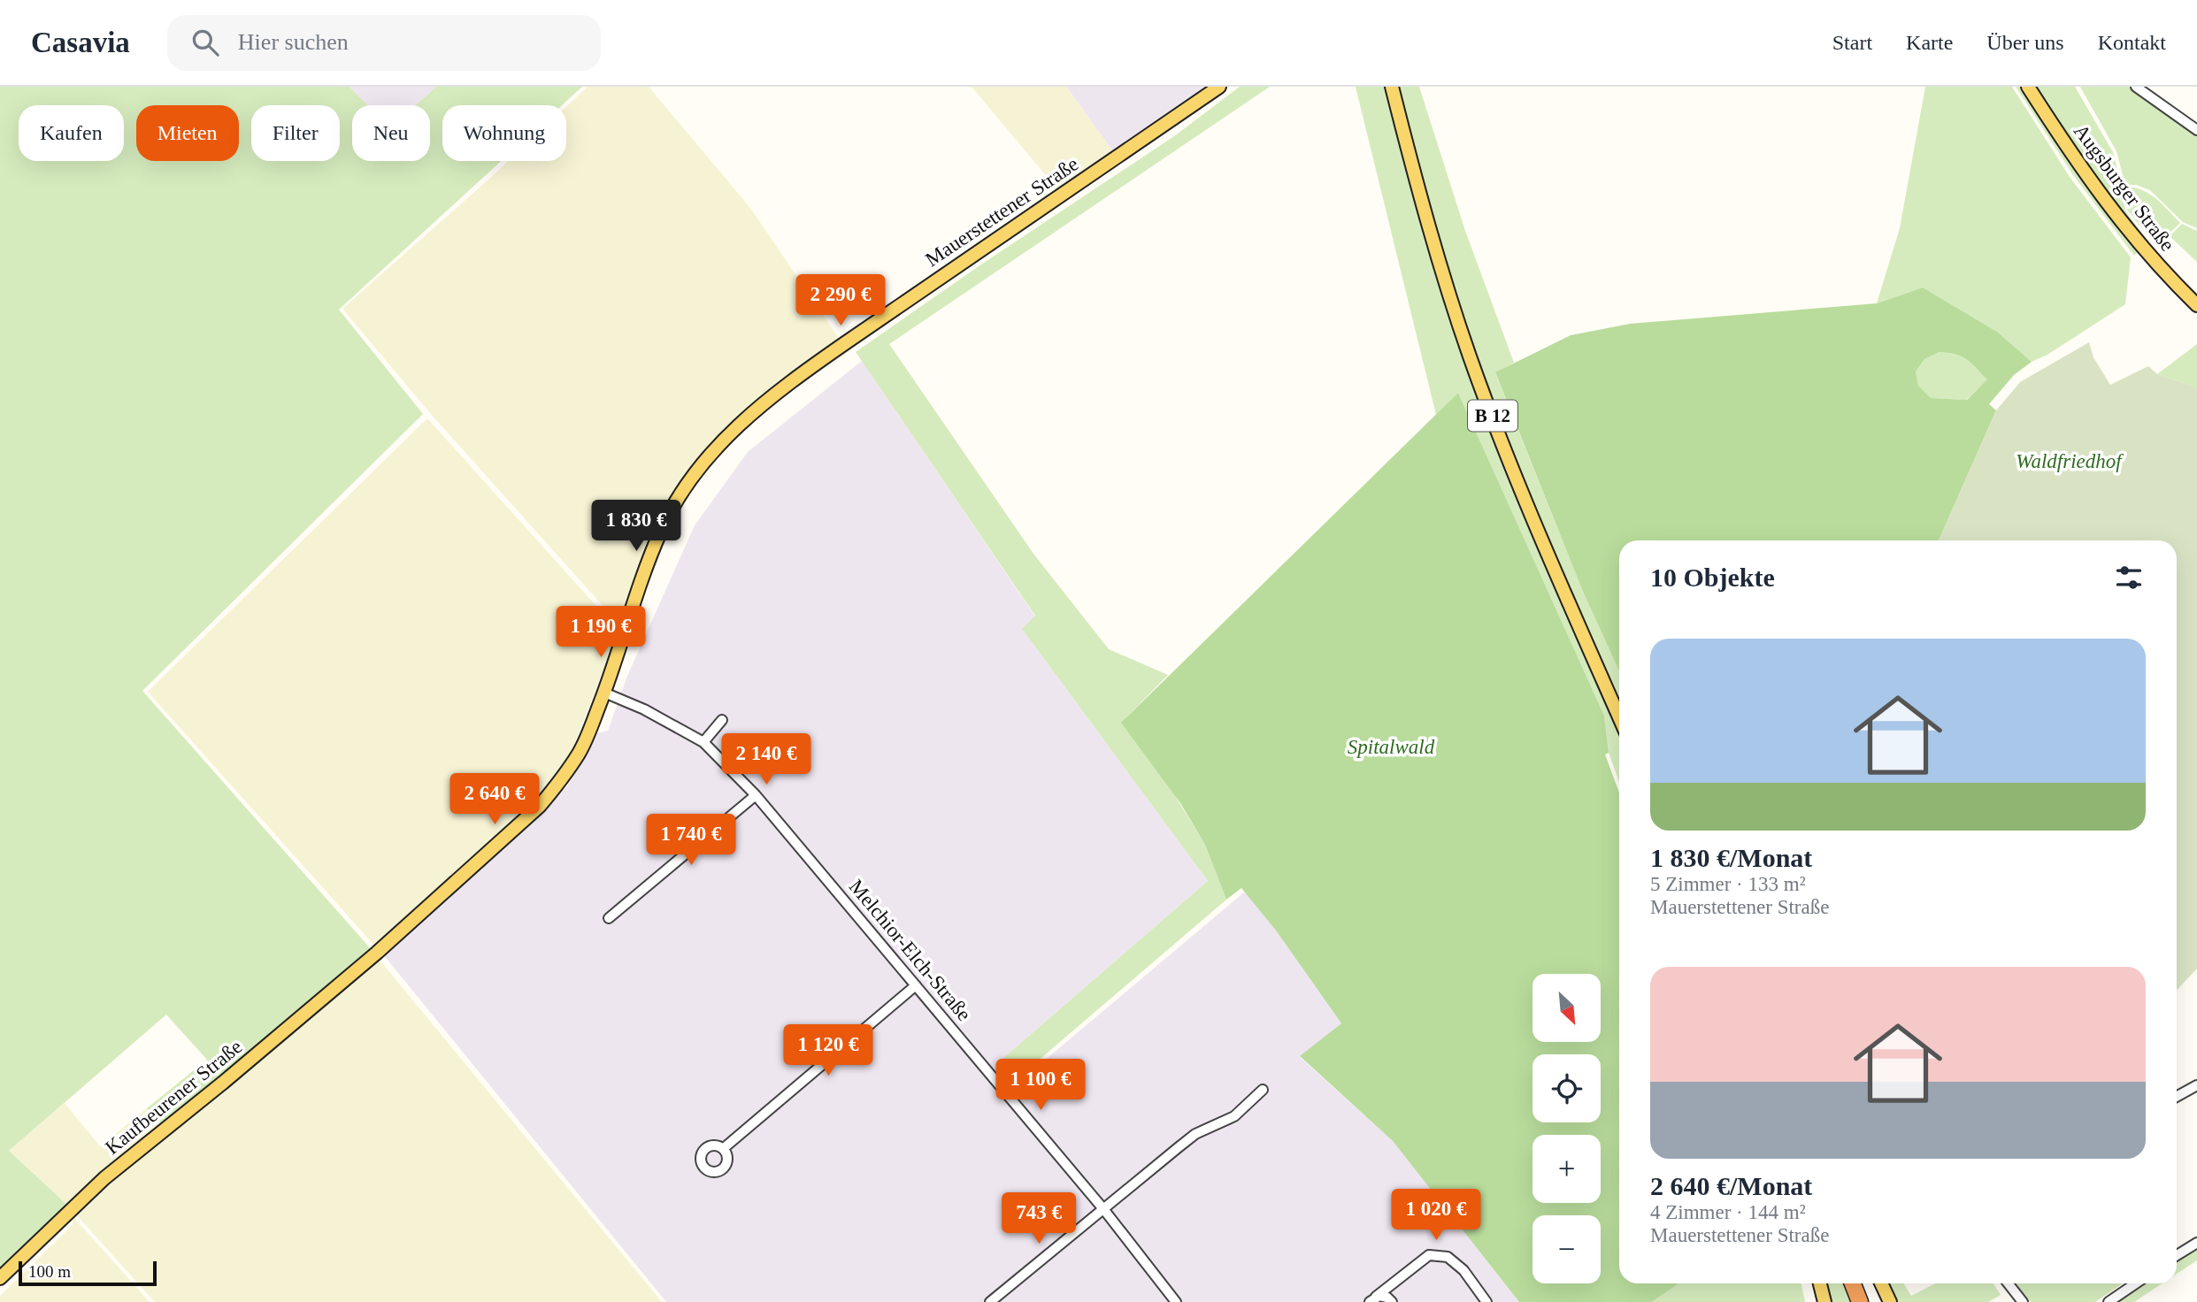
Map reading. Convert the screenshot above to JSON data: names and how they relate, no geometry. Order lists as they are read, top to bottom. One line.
{"streets":{"main road":["Augsburger Straße","Mauerstettener Straße","B 12","Kaufbeurener Straße"],"street":["Melchior-Elch-Straße"]},"crossings":[["Mauerstettener Straße","Melchior-Elch-Straße"],["Mauerstettener Straße","Kaufbeurener Straße"]],"parks":["Waldfriedhof","Spitalwald"],"scale_bar":"100 m","north":"bottom right","page":{"header":"Casavia","search":"Hier suchen","nav":["Start","Karte","Über uns","Kontakt"],"chip":["Kaufen","Mieten","Filter","Neu","Wohnung"],"price":["2 290 €","1 830 €","1 190 €","2 140 €","2 640 €","1 740 €","1 120 €","1 100 €","1 020 €","743 €"],"heading":"10 Objekte","list":[{"name":"1 830 €/Monat","note":"5 Zimmer · 133 m² · Mauerstettener Straße"},{"name":"2 640 €/Monat","note":"4 Zimmer · 144 m² · Mauerstettener Straße"}],"map_buttons":["+","−"],"scale":"100 m"}}
